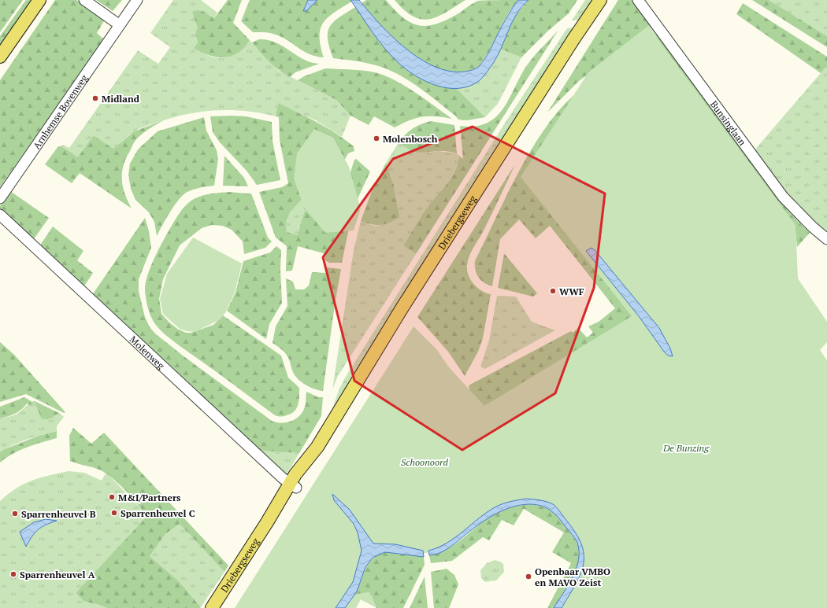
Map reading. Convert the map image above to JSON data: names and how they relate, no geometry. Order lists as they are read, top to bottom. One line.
{"streets":{"main road":["Driebergseweg"],"street":["Arnhemse Bovenweg","Bunsinglaan","Molenweg"]},"crossings":[["Driebergseweg","Molenweg"]],"parks":["De Bunzing","Schoonoord"],"places":["Midland","Molenbosch","WWF","M&I/Partners","Sparrenheuvel C","Sparrenheuvel B","Sparrenheuvel A","Openbaar VMBO en MAVO Zeist"]}
